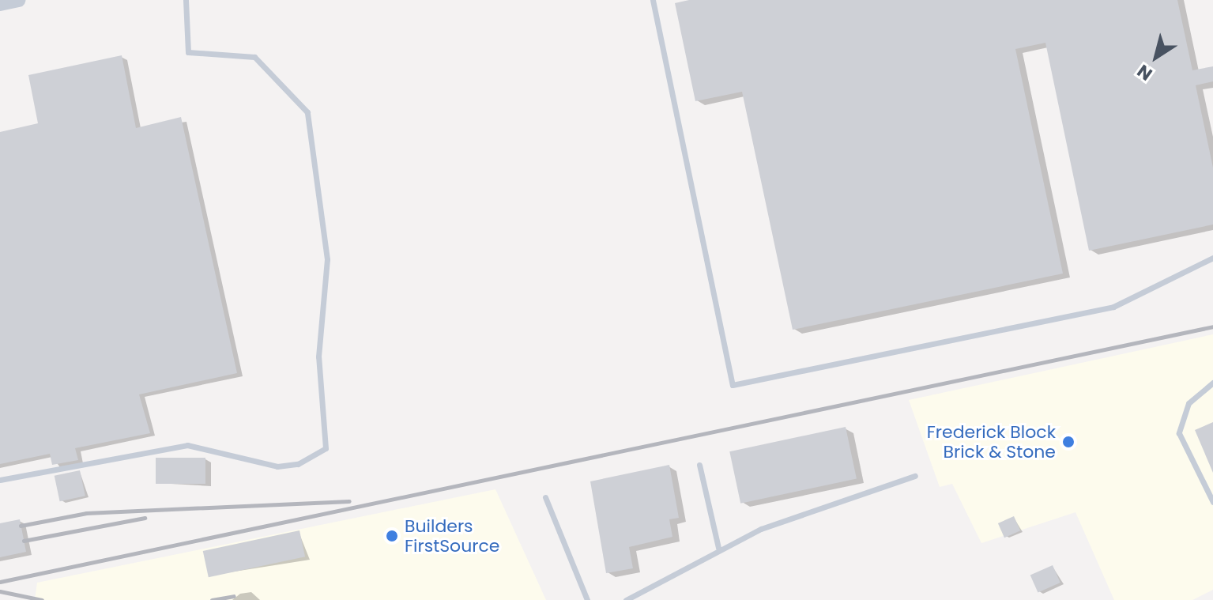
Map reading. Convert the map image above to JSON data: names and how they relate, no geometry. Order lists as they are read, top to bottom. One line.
{"places":["Frederick Block Brick & Stone","Builders FirstSource"],"north":"bottom left"}
